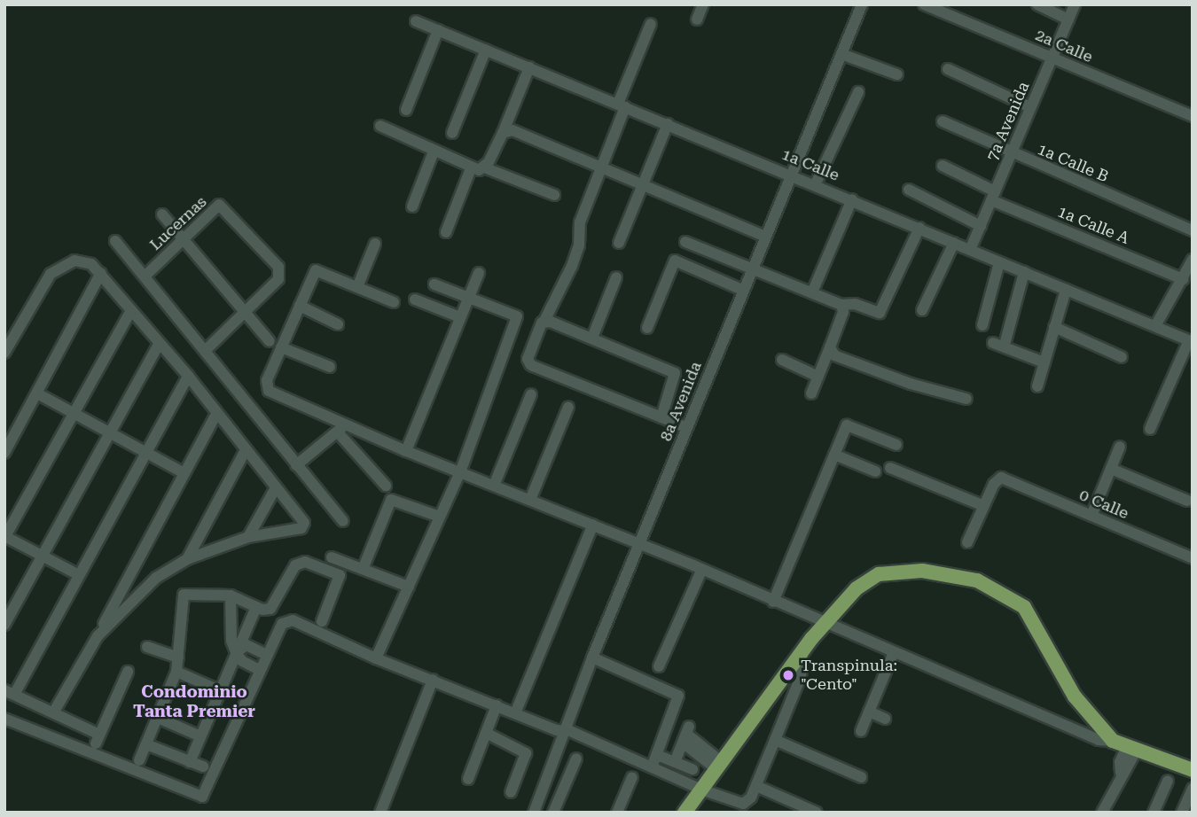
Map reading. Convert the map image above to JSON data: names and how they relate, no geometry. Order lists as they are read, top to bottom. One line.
{"streets":{"street":["2a Calle","7a Avenida","1a Calle B","1a Calle","Lucernas","1a Calle A","8a Avenida","0 Calle"]},"crossings":[["2a Calle","7a Avenida"],["7a Avenida","1a Calle B"],["7a Avenida","1a Calle"],["7a Avenida","1a Calle A"],["1a Calle","8a Avenida"]],"districts":["Condominio Tanta Premier"],"places":["Transpinula: \"Cento\""]}
